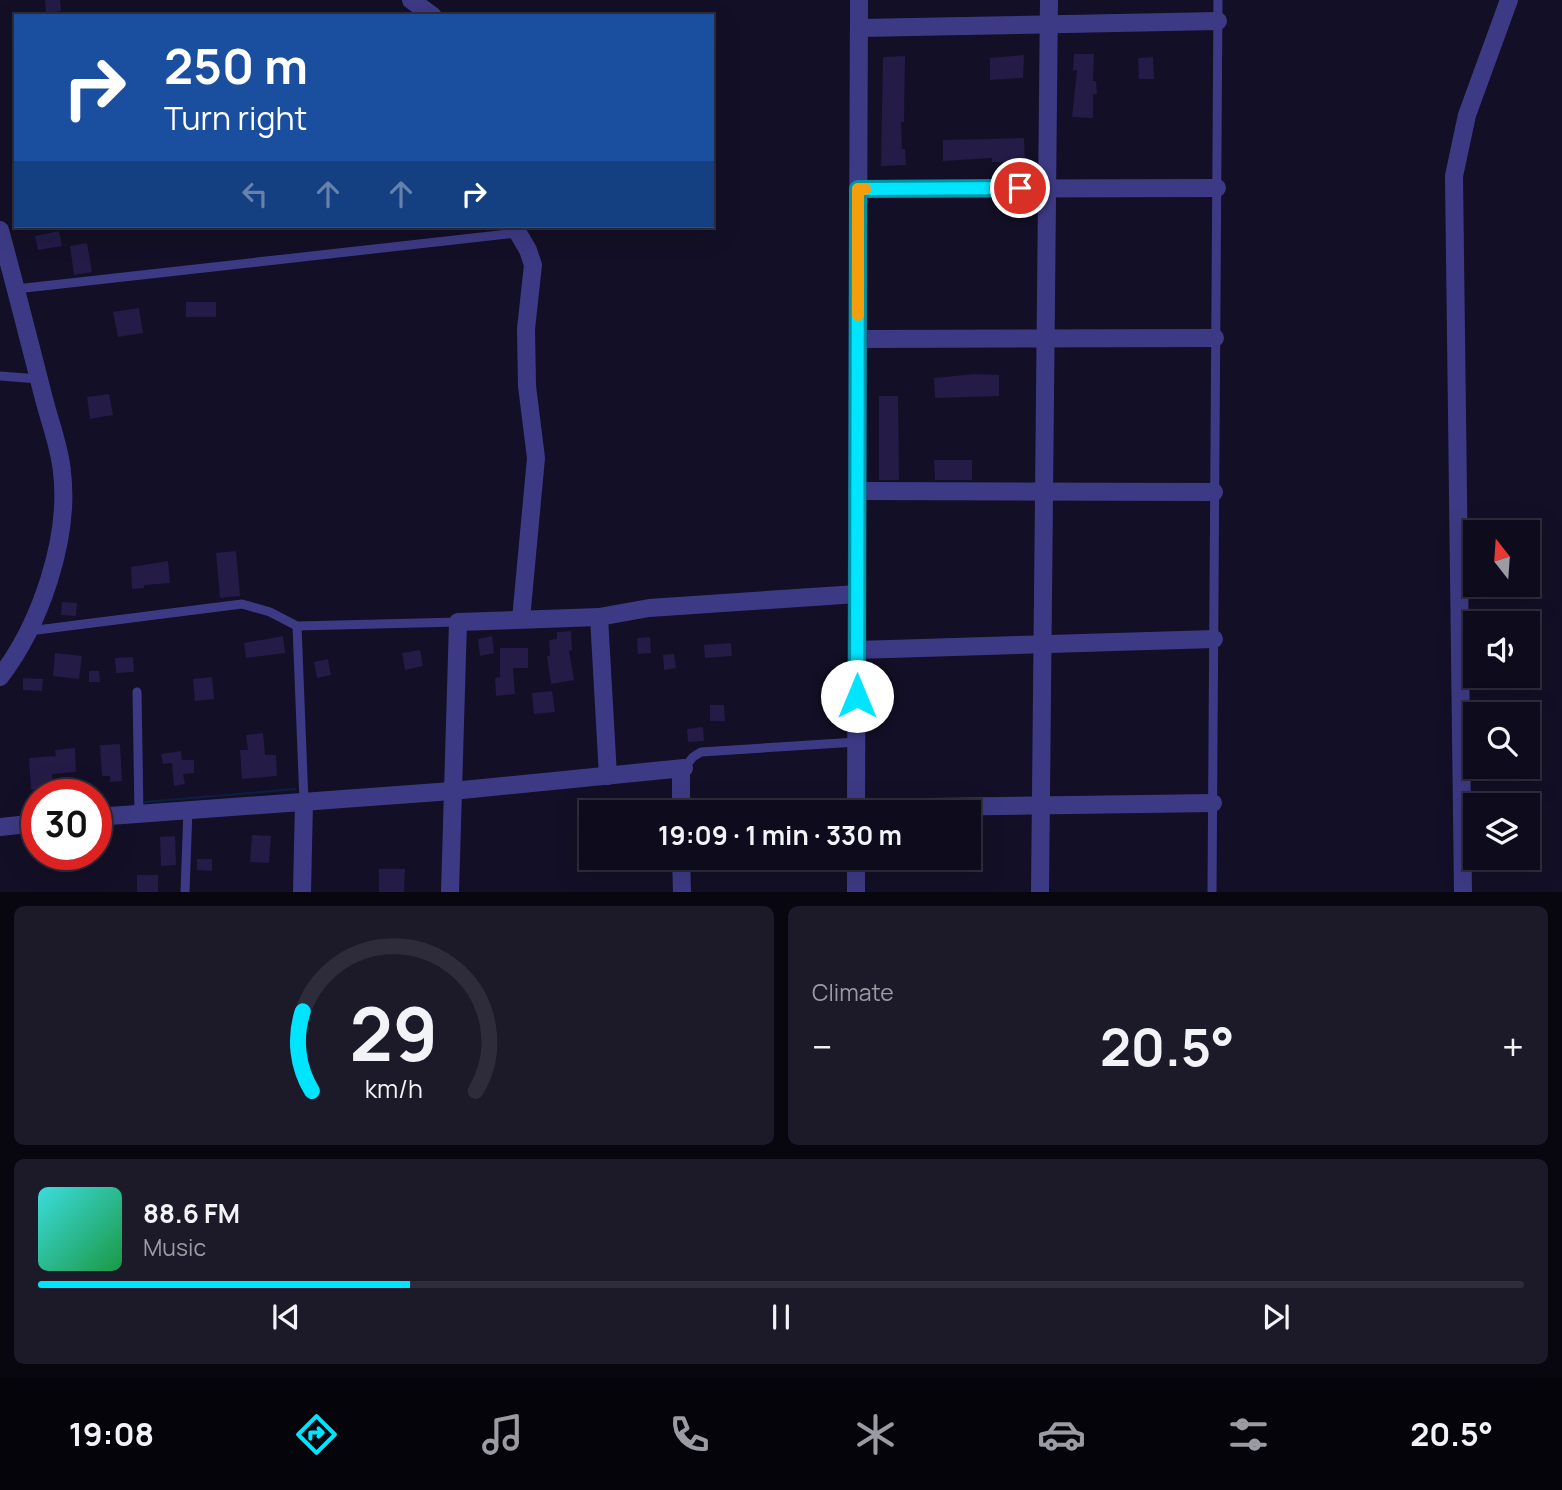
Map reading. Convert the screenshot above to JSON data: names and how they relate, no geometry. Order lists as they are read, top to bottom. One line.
{"north":"top","page":{"turn":["250 m","Turn right"],"limit":"30","trip":"19:09 · 1 min · 330 m","tile":"Climate","heat":["−","20.5°","+"],"song":["88.6 FM","Music"],"tabs":["19:08","20.5°"],"gauge":["29","km/h"]}}
